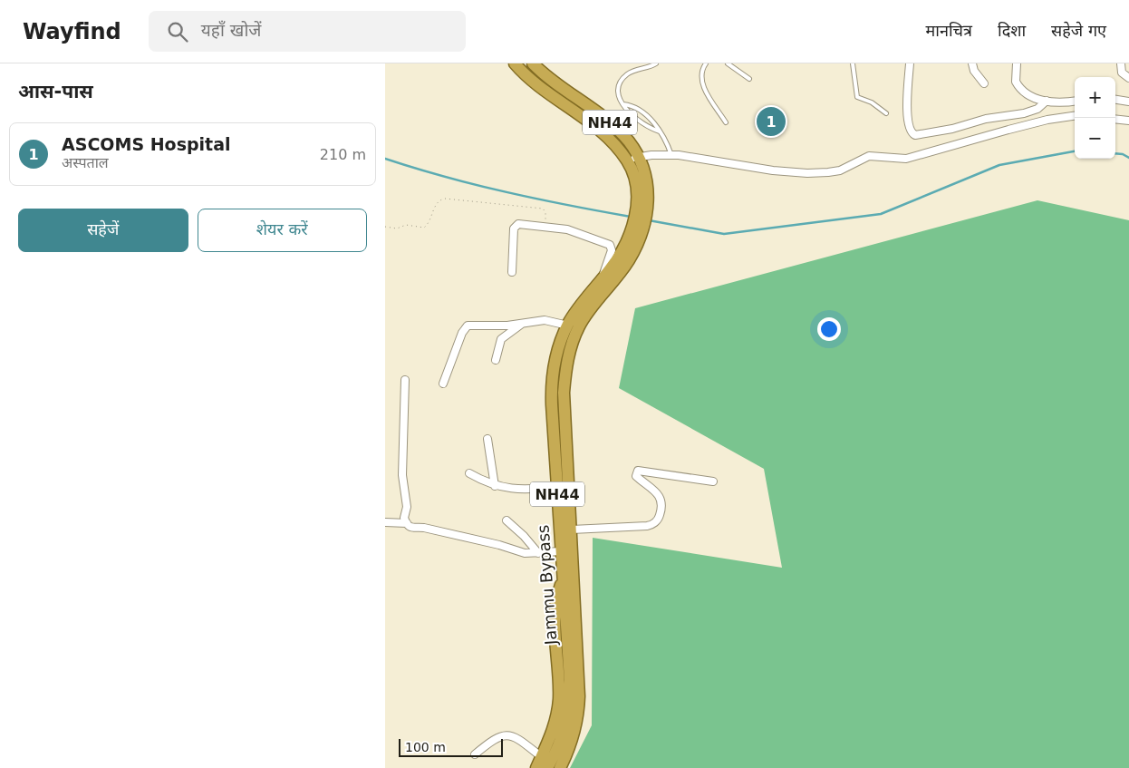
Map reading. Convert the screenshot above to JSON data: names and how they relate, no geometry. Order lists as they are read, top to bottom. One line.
{"streets":{"highway":["NH44","Jammu Bypass"]},"scale_bar":"100 m","page":{"header":"Wayfind","search":"यहाँ खोजें","nav":["मानचित्र","दिशा","सहेजे गए"],"heading":"आस-पास","map_buttons":["+","−"],"pins":"1","list":[{"mark":"1","name":"ASCOMS Hospital","note":"अस्पताल","value":"210 m"}],"buttons":["सहेजें","शेयर करें"],"scale":"100 m"}}
